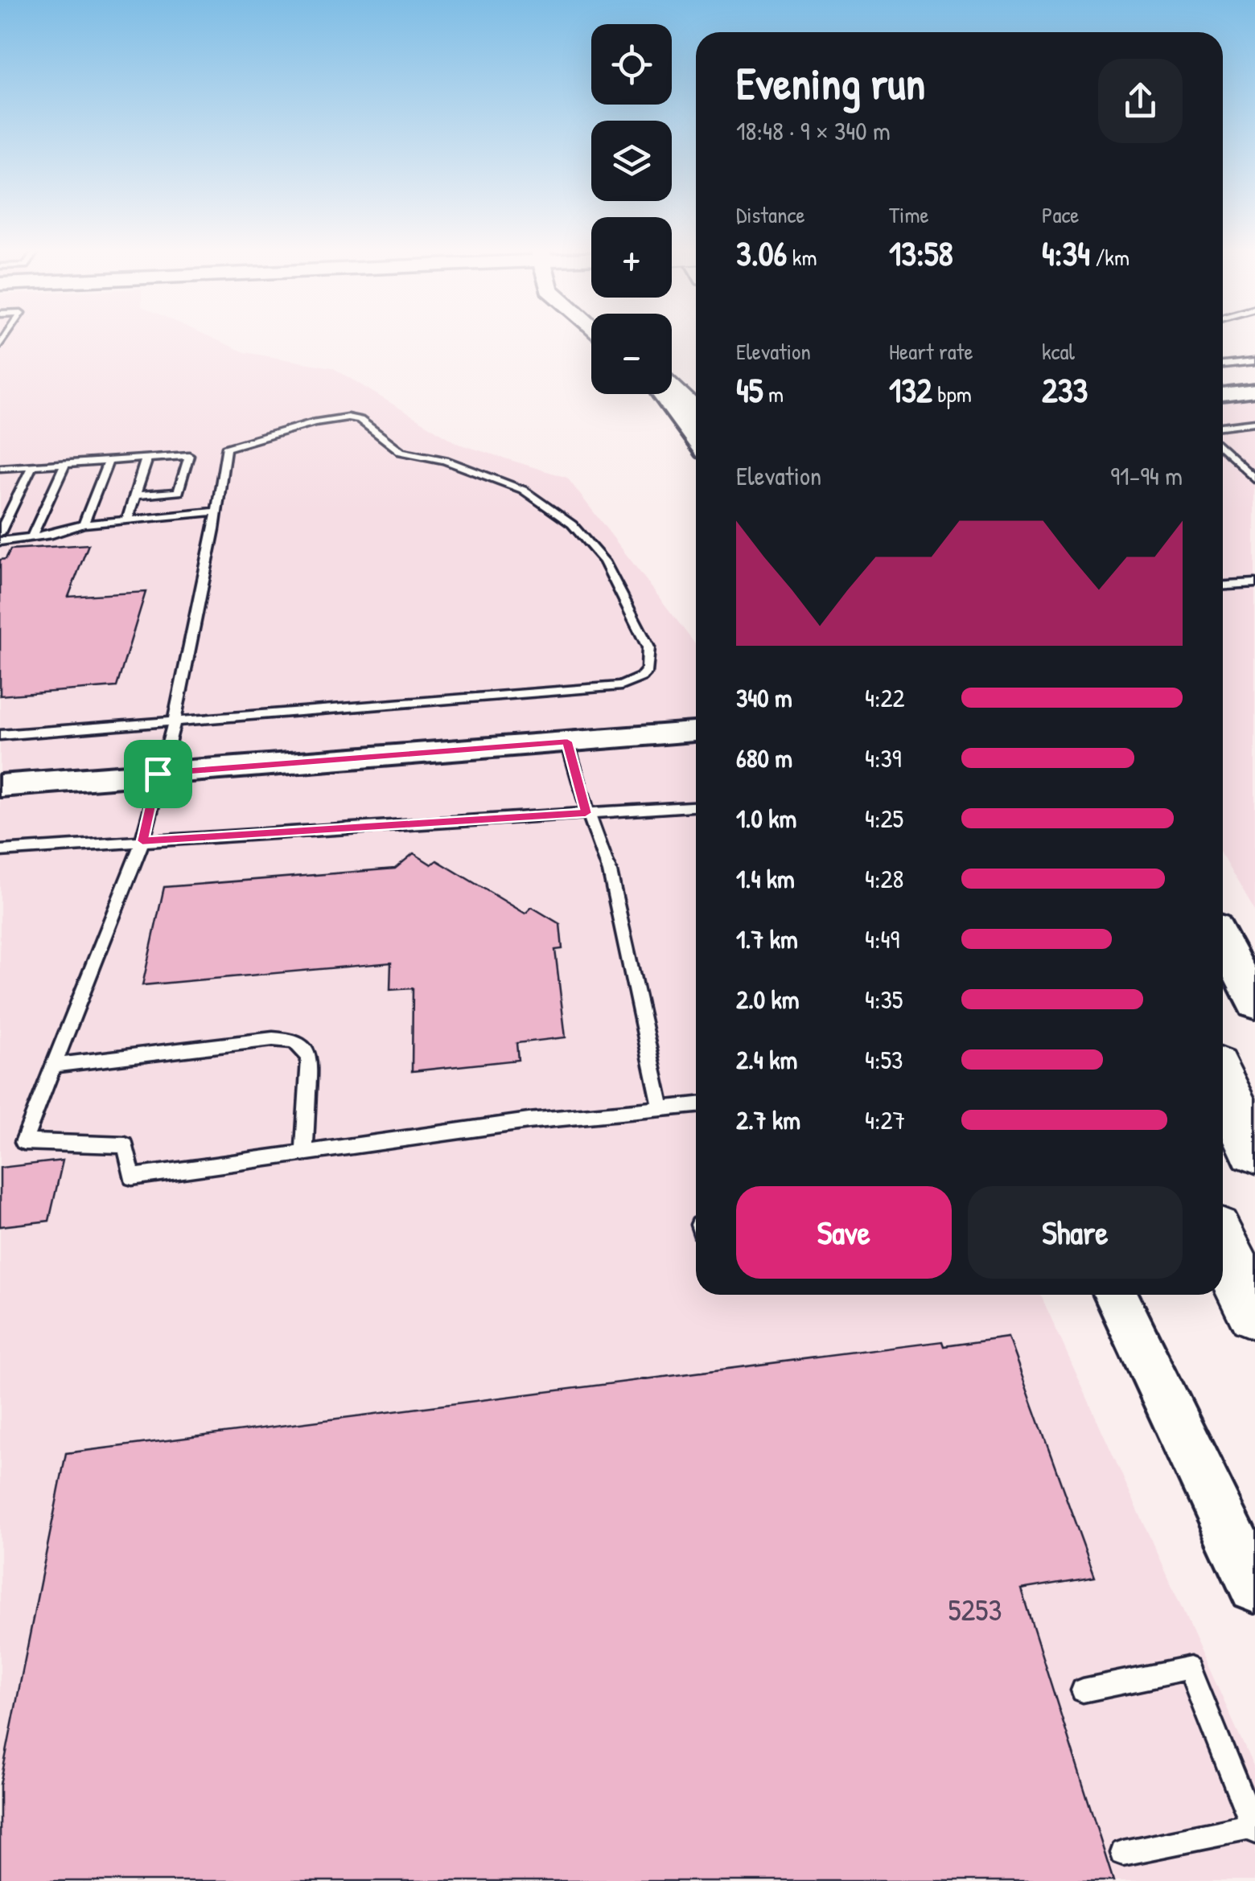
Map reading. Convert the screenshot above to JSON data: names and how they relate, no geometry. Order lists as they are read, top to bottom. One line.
{"house_numbers":["5253"],"page":{"map_buttons":["+","−"],"heading":["Evening run","18:48 · 9 × 340 m"],"stats":[["Distance","3.06 km"],["Time","13:58"],["Pace","4:34 /km"],["Elevation","45 m"],["Heart rate","132 bpm"],["kcal","233"]],"chart":["Elevation","91–94 m"],"list":[{"name":"340 m","note":"4:22"},{"name":"680 m","note":"4:39"},{"name":"1.0 km","note":"4:25"},{"name":"1.4 km","note":"4:28"},{"name":"1.7 km","note":"4:49"},{"name":"2.0 km","note":"4:35"},{"name":"2.4 km","note":"4:53"},{"name":"2.7 km","note":"4:27"}],"buttons":["Save","Share"]}}
